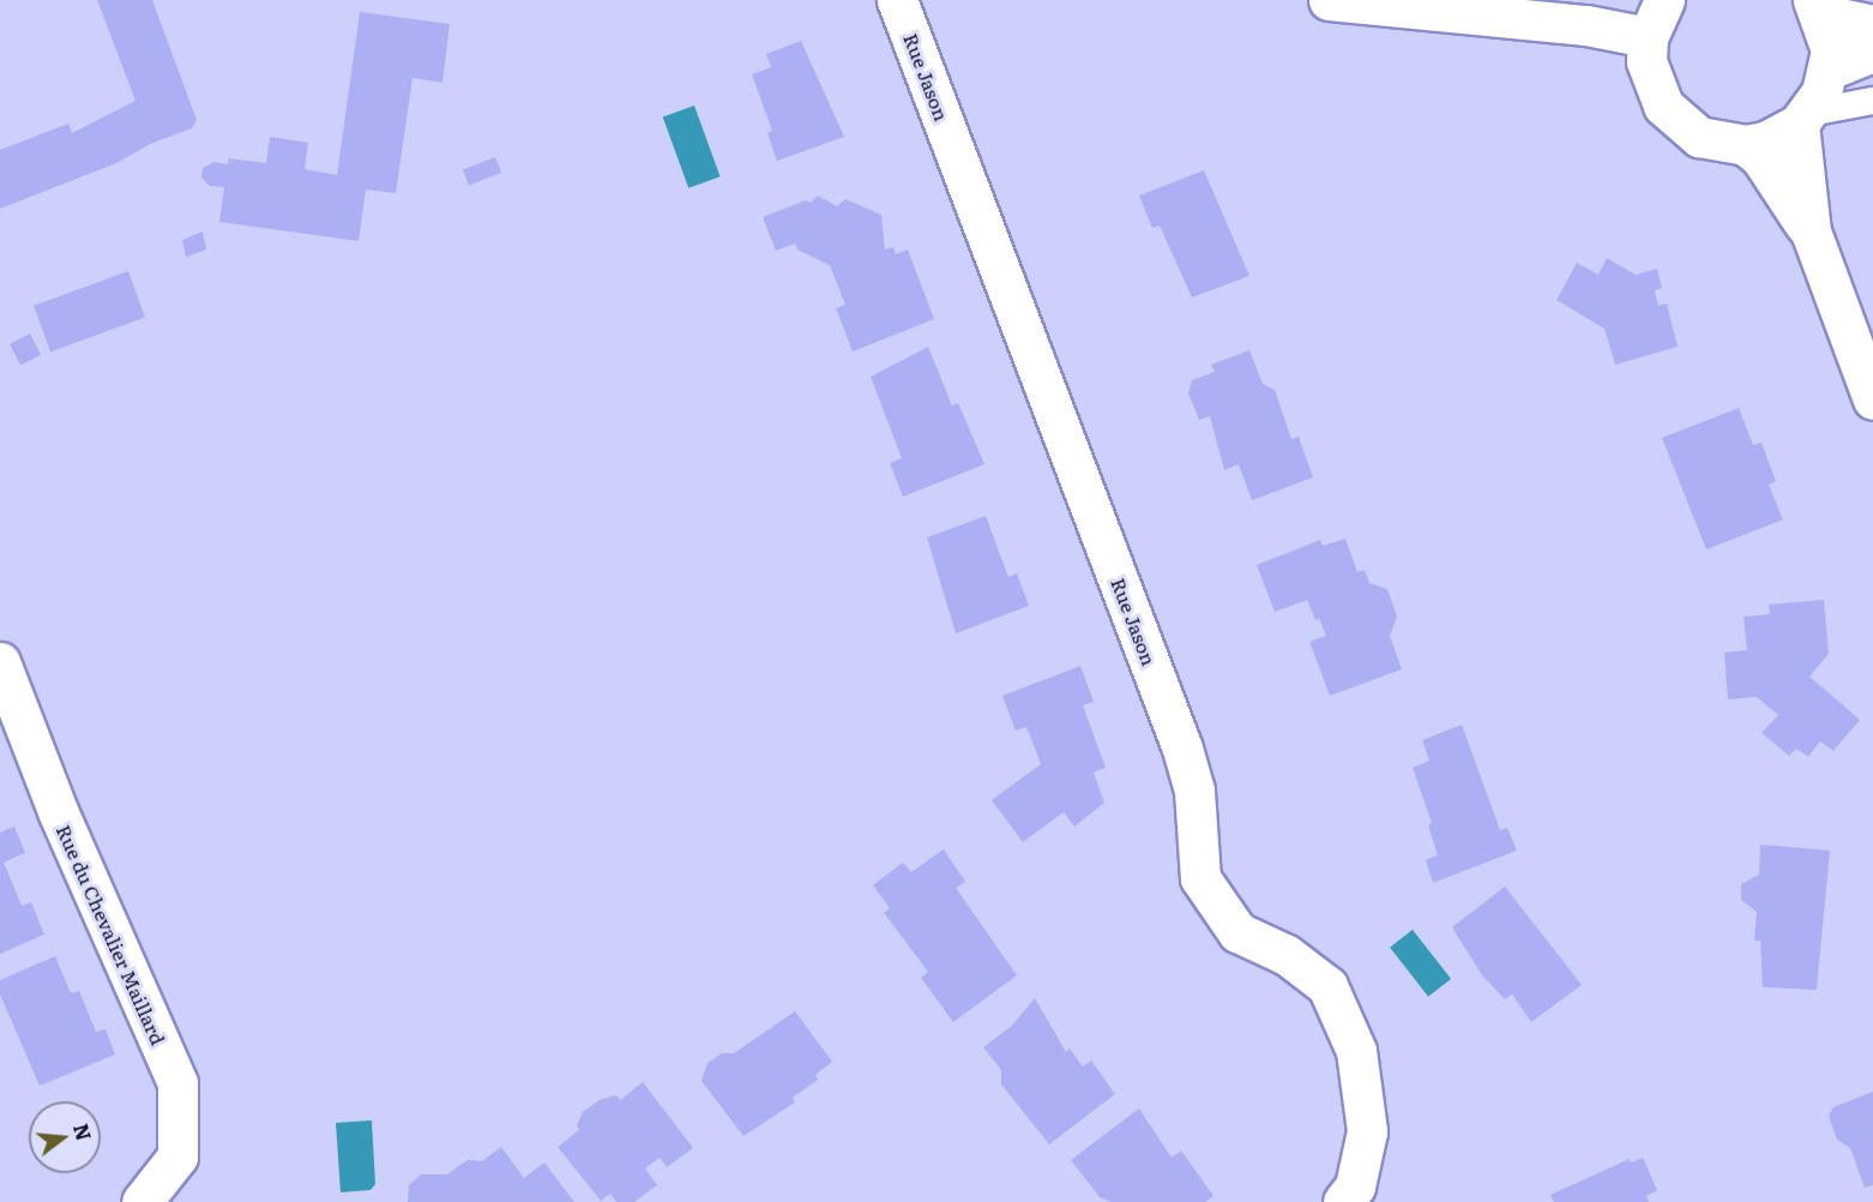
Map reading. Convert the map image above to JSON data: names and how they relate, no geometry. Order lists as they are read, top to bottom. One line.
{"streets":{"street":["Rue Jason","Rue du Chevalier Maillard"]},"north":"right"}
